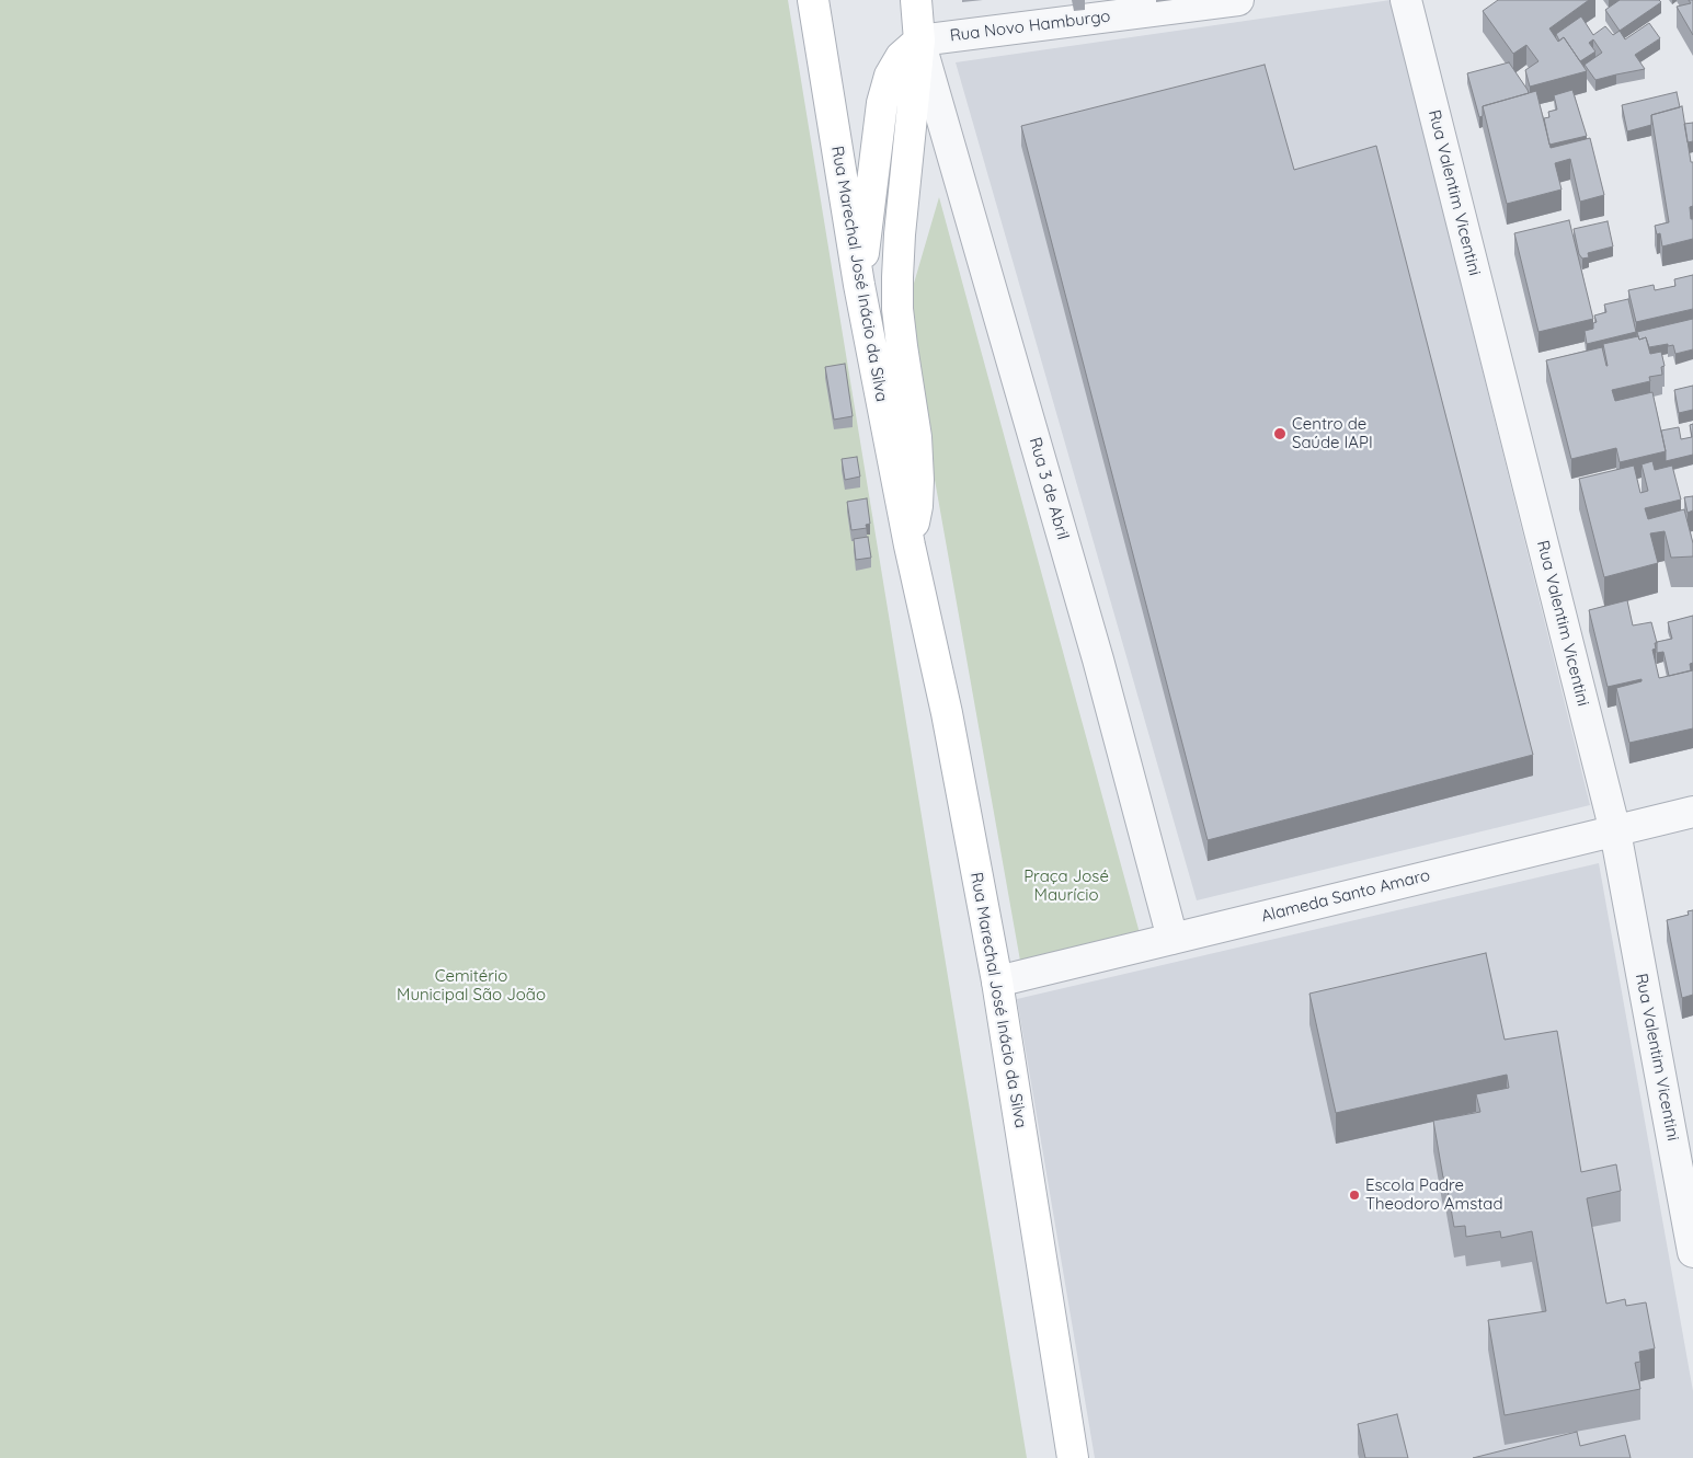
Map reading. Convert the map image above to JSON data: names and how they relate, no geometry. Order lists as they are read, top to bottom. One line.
{"streets":{"main road":["Rua Marechal José Inácio da Silva"],"street":["Rua Novo Hamburgo","Rua Valentim Vicentini","Rua 3 de Abril","Alameda Santo Amaro"]},"crossings":[["Rua Novo Hamburgo","Rua Marechal José Inácio da Silva"],["Rua Novo Hamburgo","Rua 3 de Abril"],["Rua Valentim Vicentini","Alameda Santo Amaro"],["Rua Marechal José Inácio da Silva","Rua 3 de Abril"],["Rua Marechal José Inácio da Silva","Alameda Santo Amaro"],["Rua 3 de Abril","Alameda Santo Amaro"]],"parks":["Praça José Maurício","Cemitério Municipal São João"],"places":["Centro de Saúde IAPI","Escola Padre Theodoro Amstad"]}
